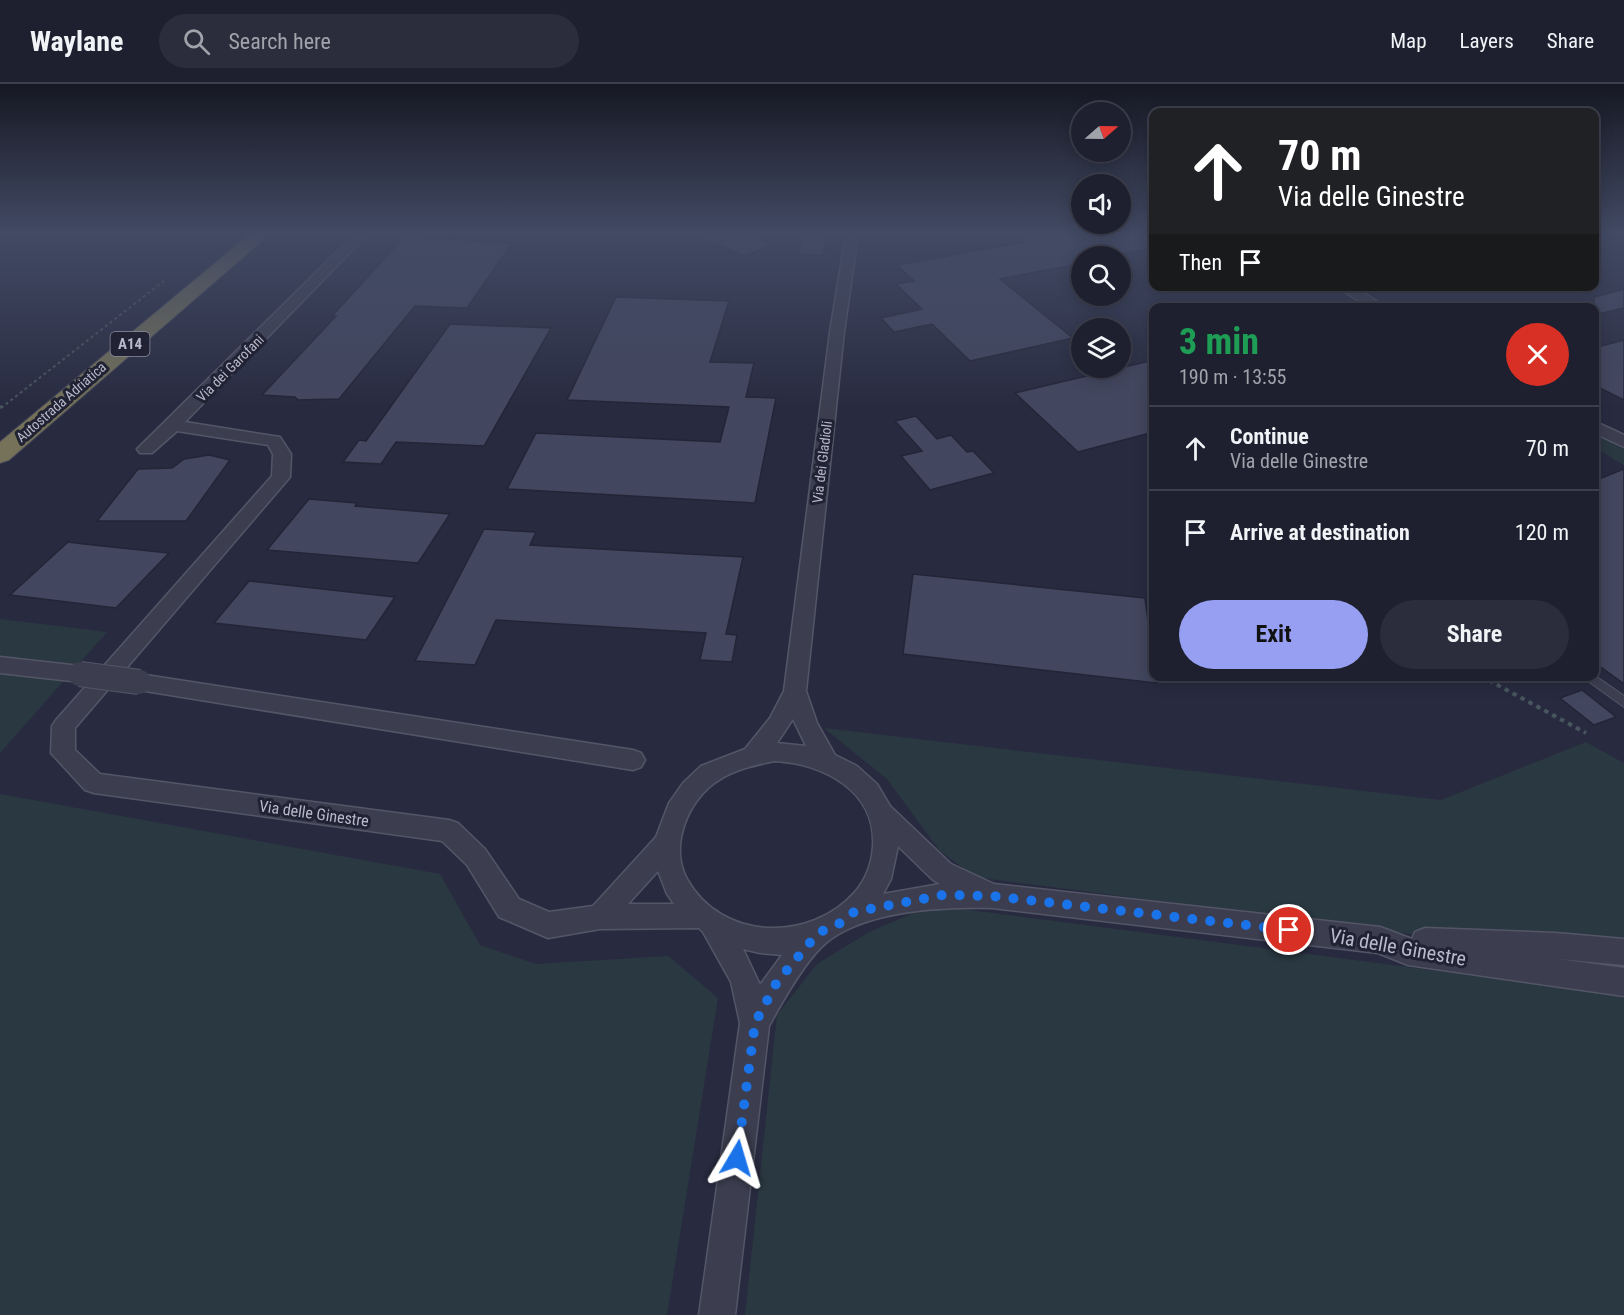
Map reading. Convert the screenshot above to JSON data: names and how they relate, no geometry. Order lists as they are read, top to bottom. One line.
{"streets":{"highway":["A14","Autostrada Adriatica"],"street":["Via dei Garofani","Via dei Gladioli","Via delle Ginestre"]},"crossings":[["Via dei Garofani","Via delle Ginestre"],["Via dei Gladioli","Via delle Ginestre"]],"north":"right","page":{"header":"Waylane","search":"Search here","nav":["Map","Layers","Share"],"turn":["70 m","Via delle Ginestre"],"then":"Then","heading":["3 min","190 m · 13:55"],"list":[{"name":"Continue","note":"Via delle Ginestre","value":"70 m"},{"name":"Arrive at destination","value":"120 m"}],"buttons":["Exit","Share"]}}
